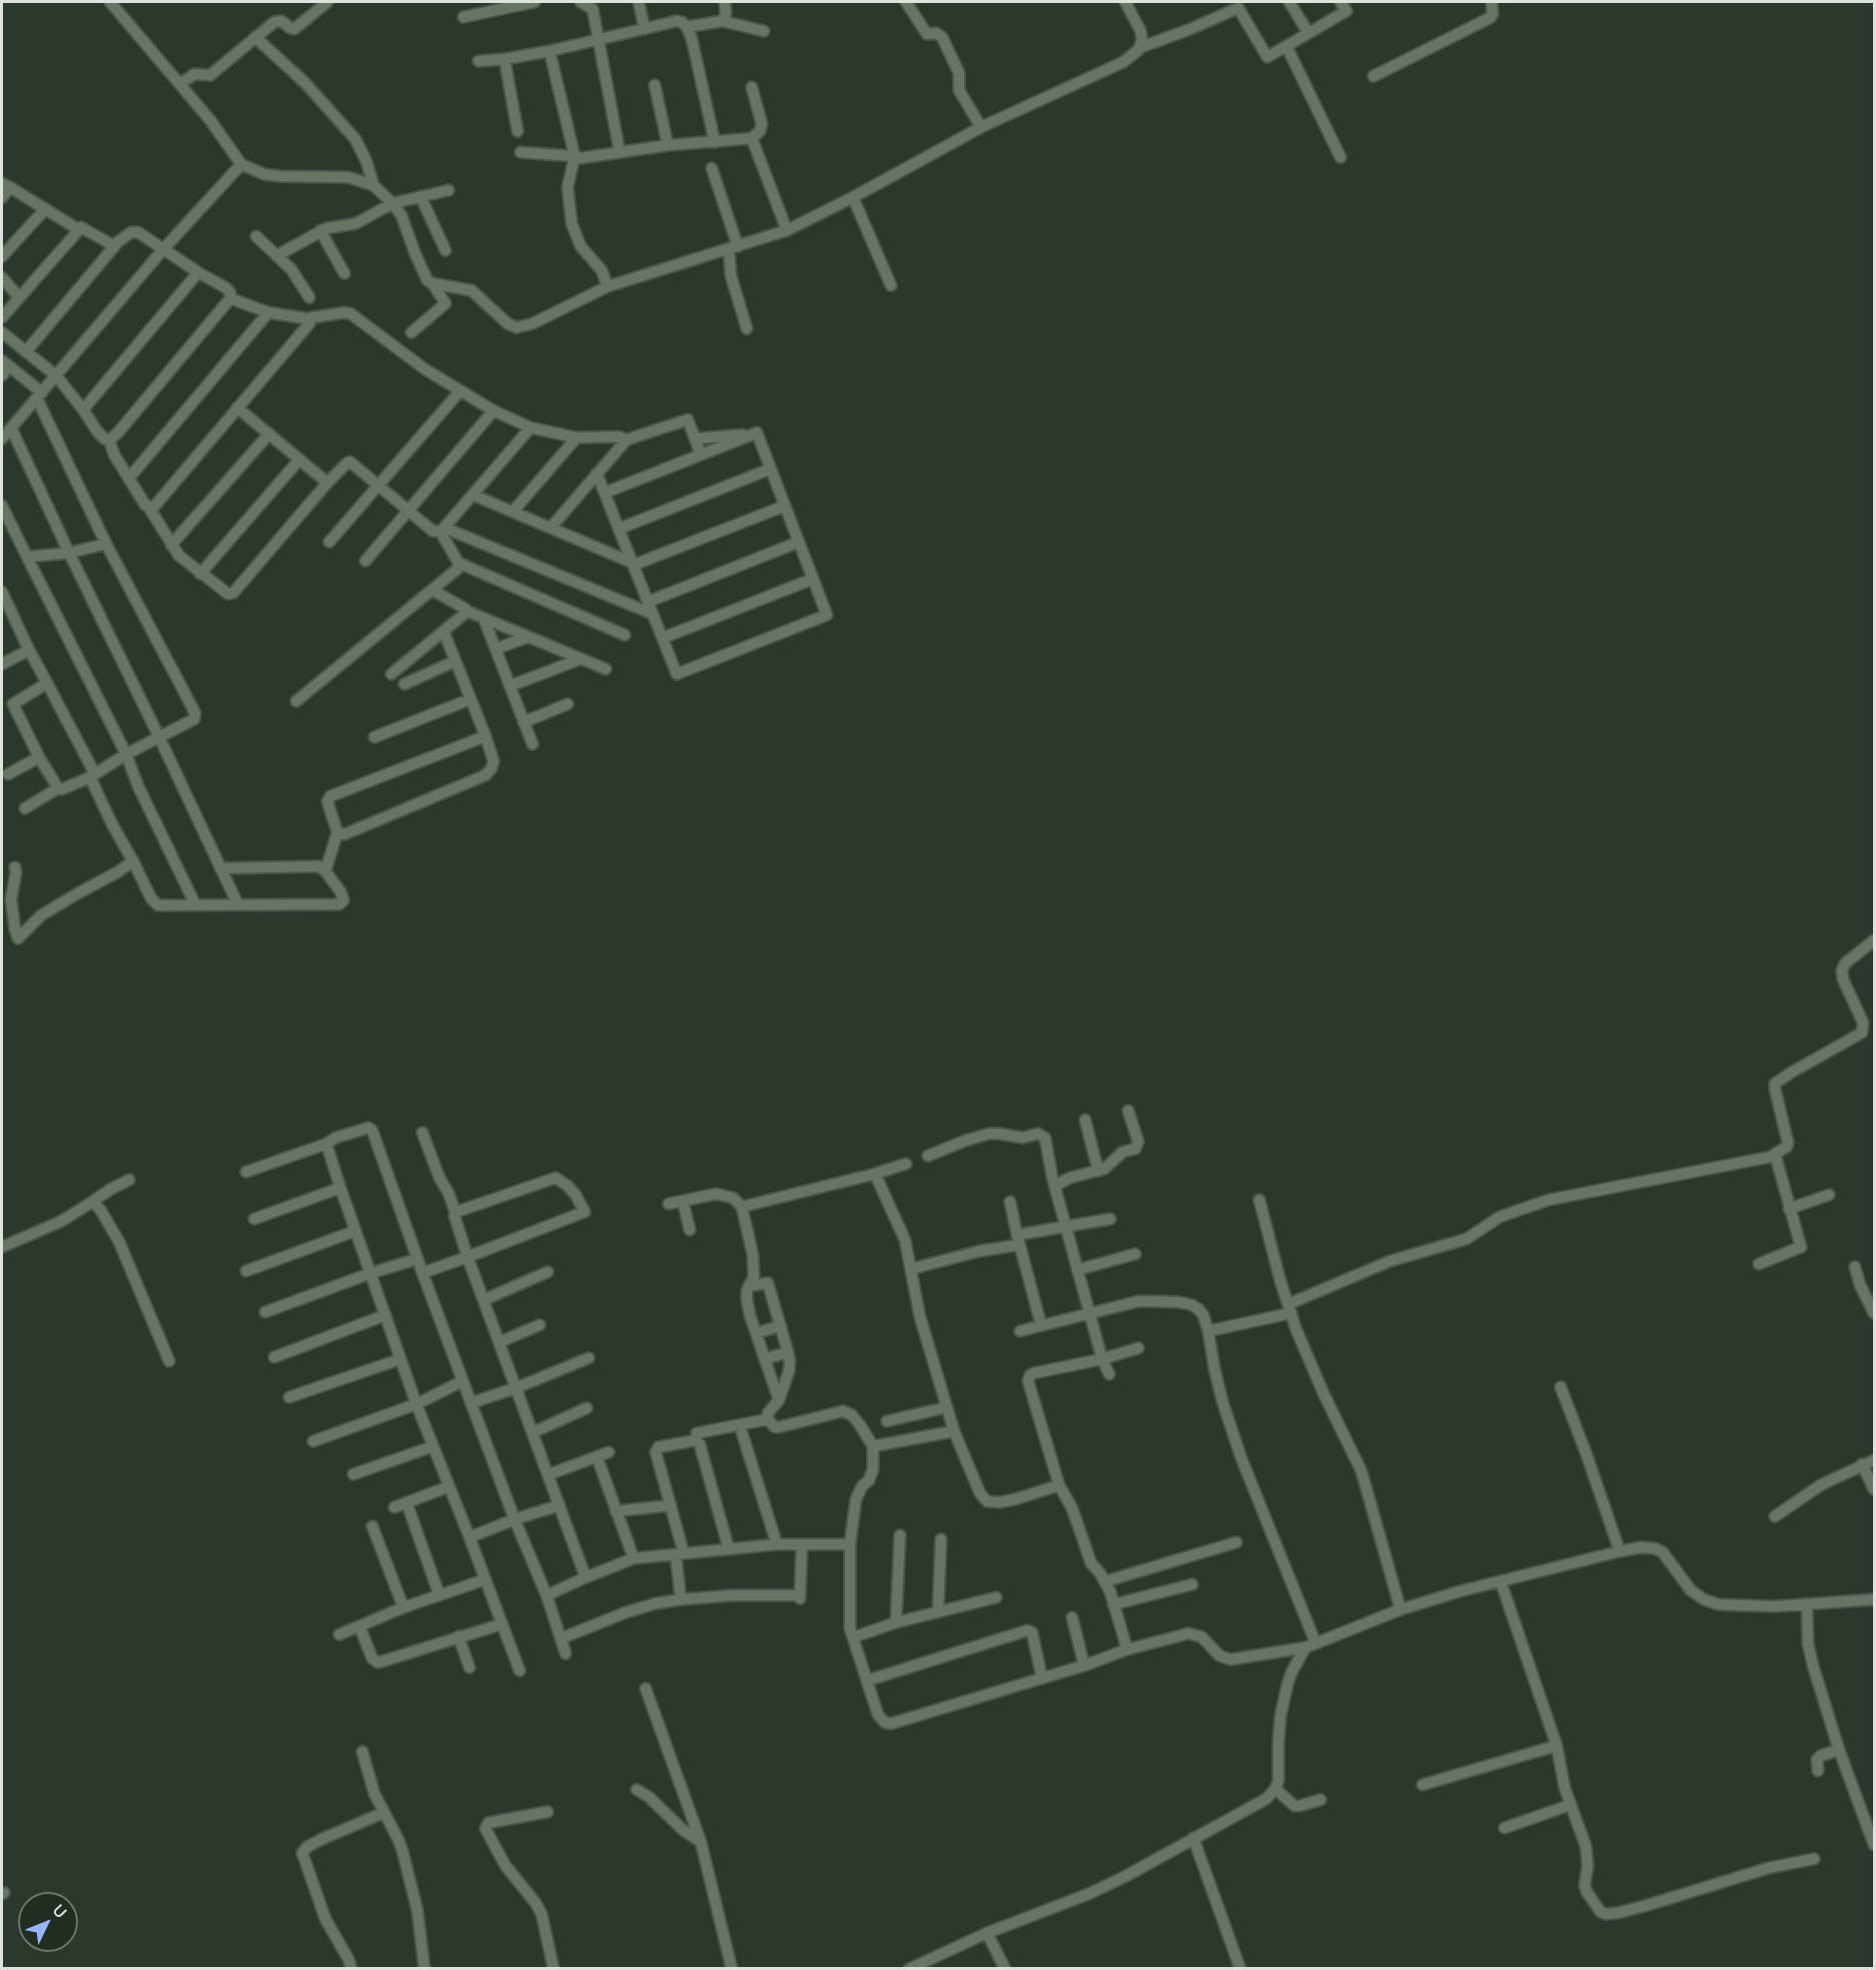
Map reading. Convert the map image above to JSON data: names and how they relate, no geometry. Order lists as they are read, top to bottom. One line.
{"north":"top right"}
